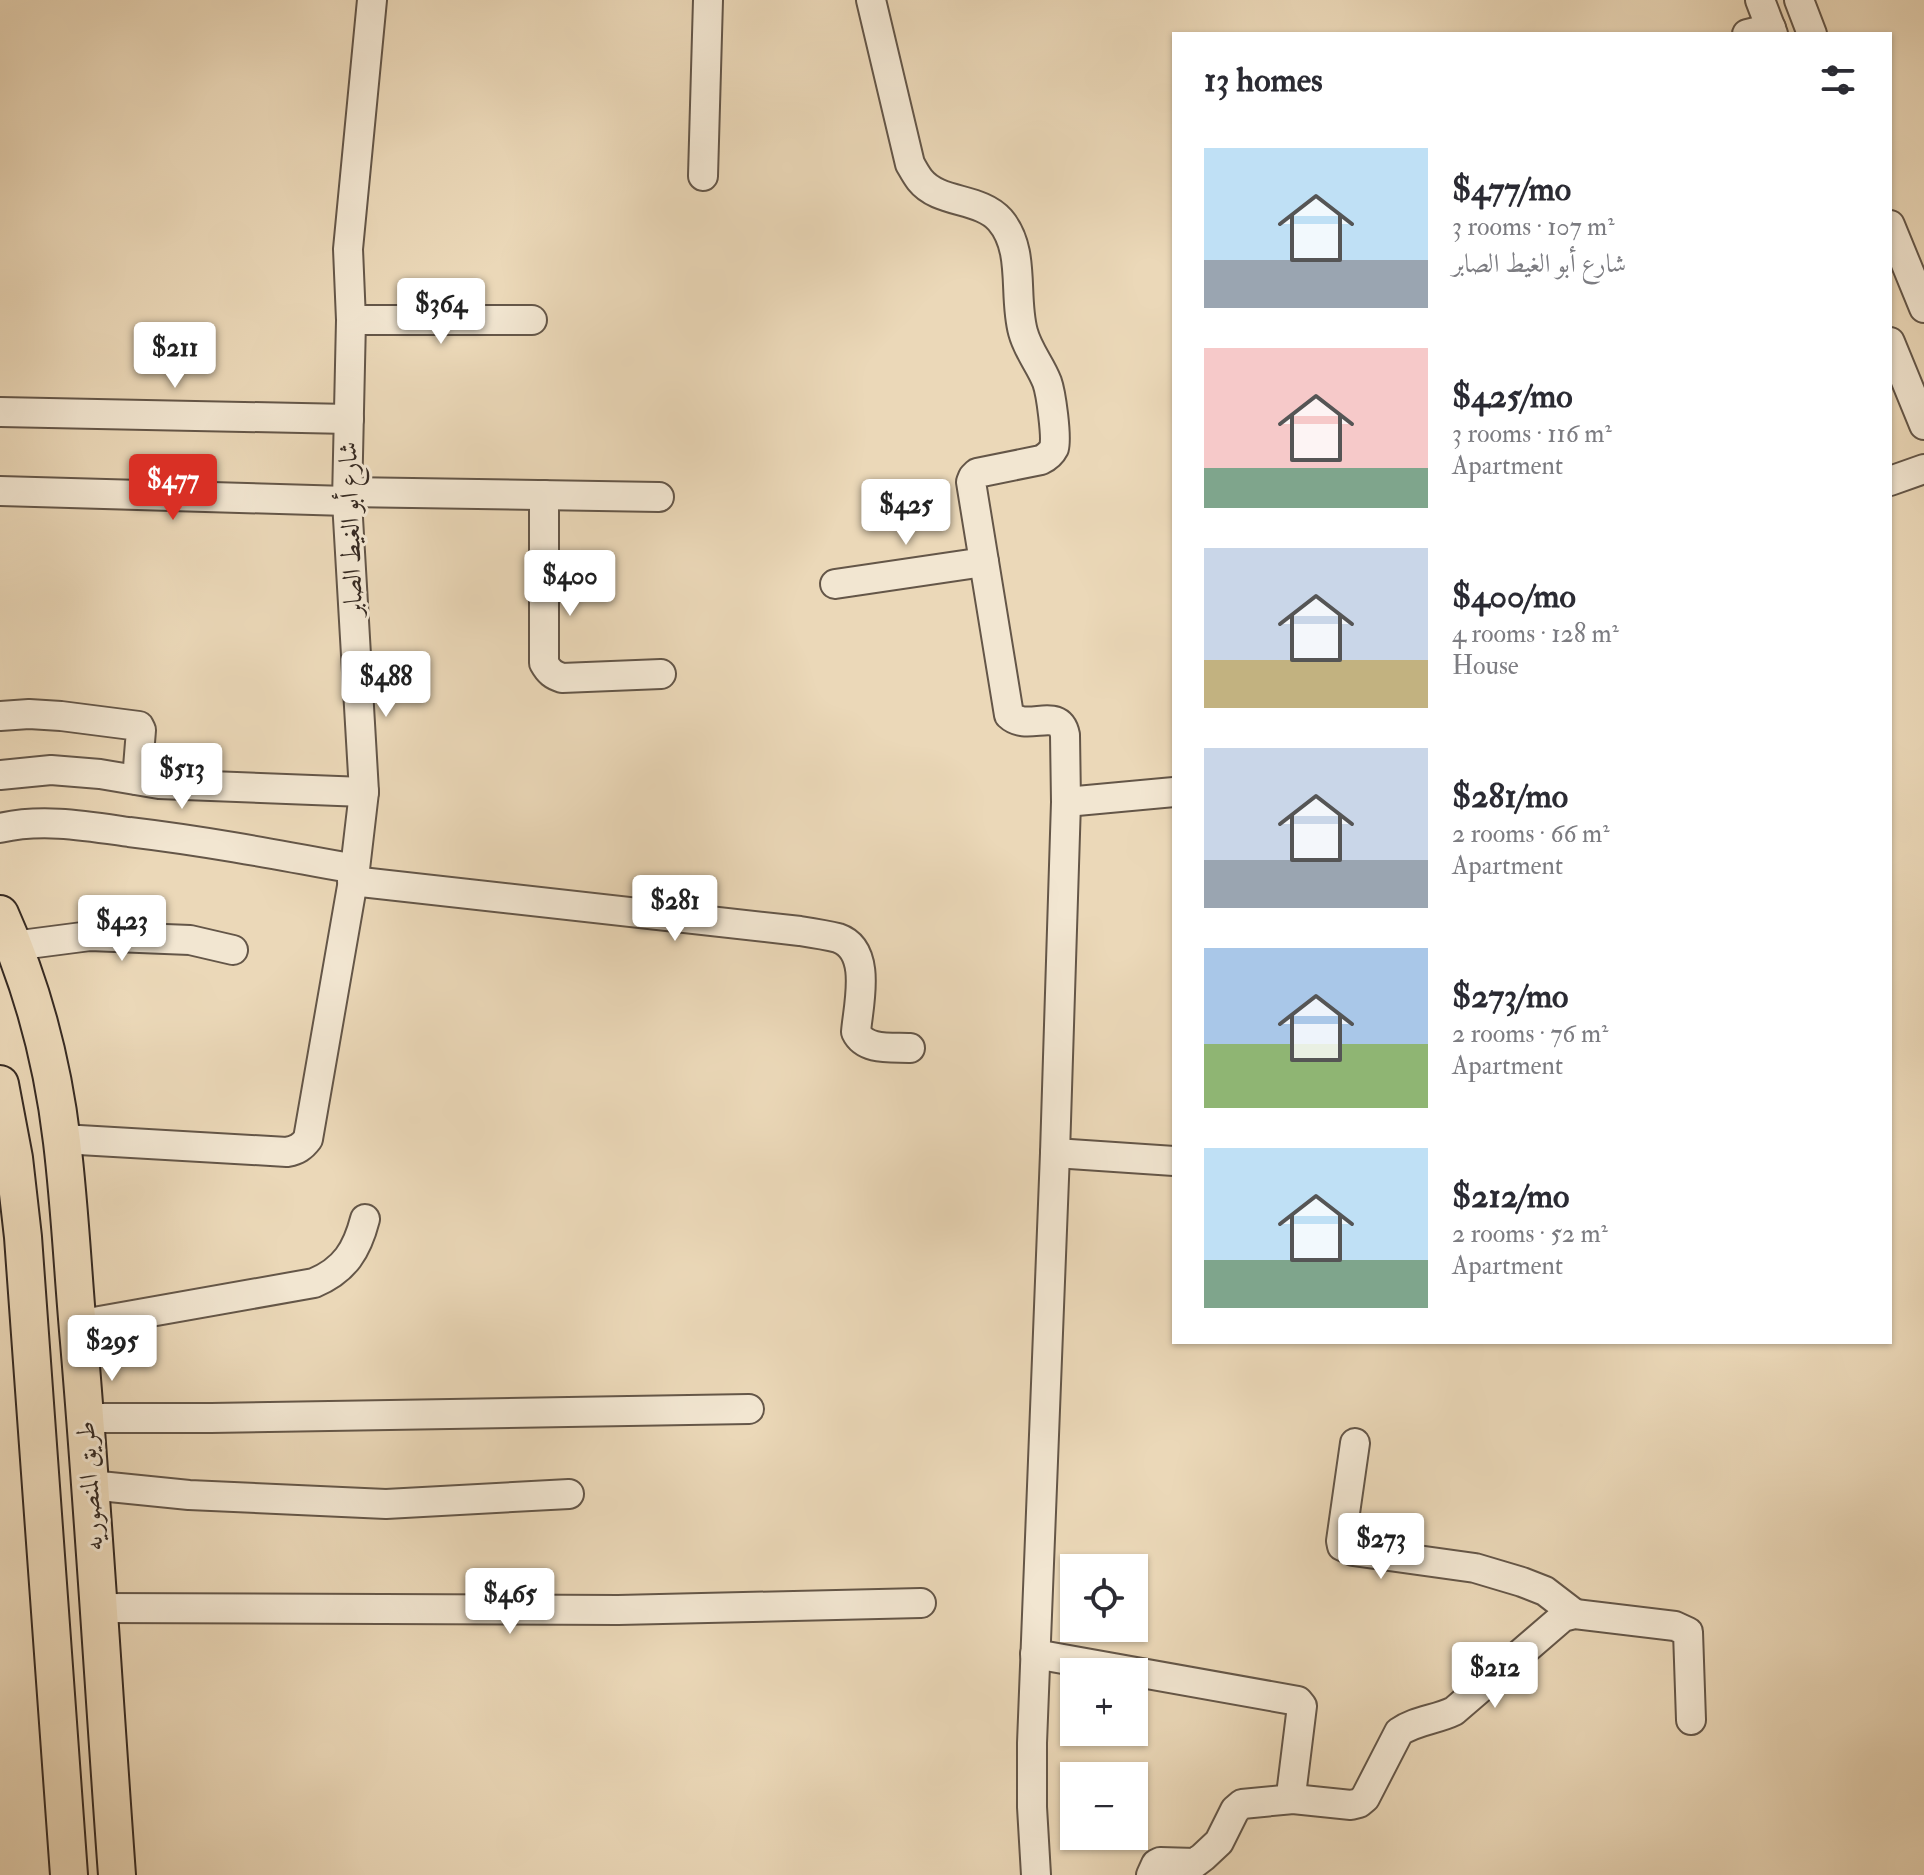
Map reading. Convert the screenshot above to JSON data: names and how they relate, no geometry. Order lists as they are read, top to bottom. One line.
{"streets":{"main road":["طريق المنصوريه"],"street":["شارع أبو الغيط الصابر"]},"crossings":[["شارع أبو الغيط الصابر","طريق المنصوريه"]],"page":{"heading":"13 homes","list":[{"name":"$477/mo","note":"3 rooms · 107 m² · شارع أبو الغيط الصابر"},{"name":"$425/mo","note":"3 rooms · 116 m² · Apartment"},{"name":"$400/mo","note":"4 rooms · 128 m² · House"},{"name":"$281/mo","note":"2 rooms · 66 m² · Apartment"},{"name":"$273/mo","note":"2 rooms · 76 m² · Apartment"},{"name":"$212/mo","note":"2 rooms · 52 m² · Apartment"}],"price":["$364","$211","$477","$425","$400","$488","$513","$281","$423","$295","$273","$465","$212"],"map_buttons":["+","−"]}}
